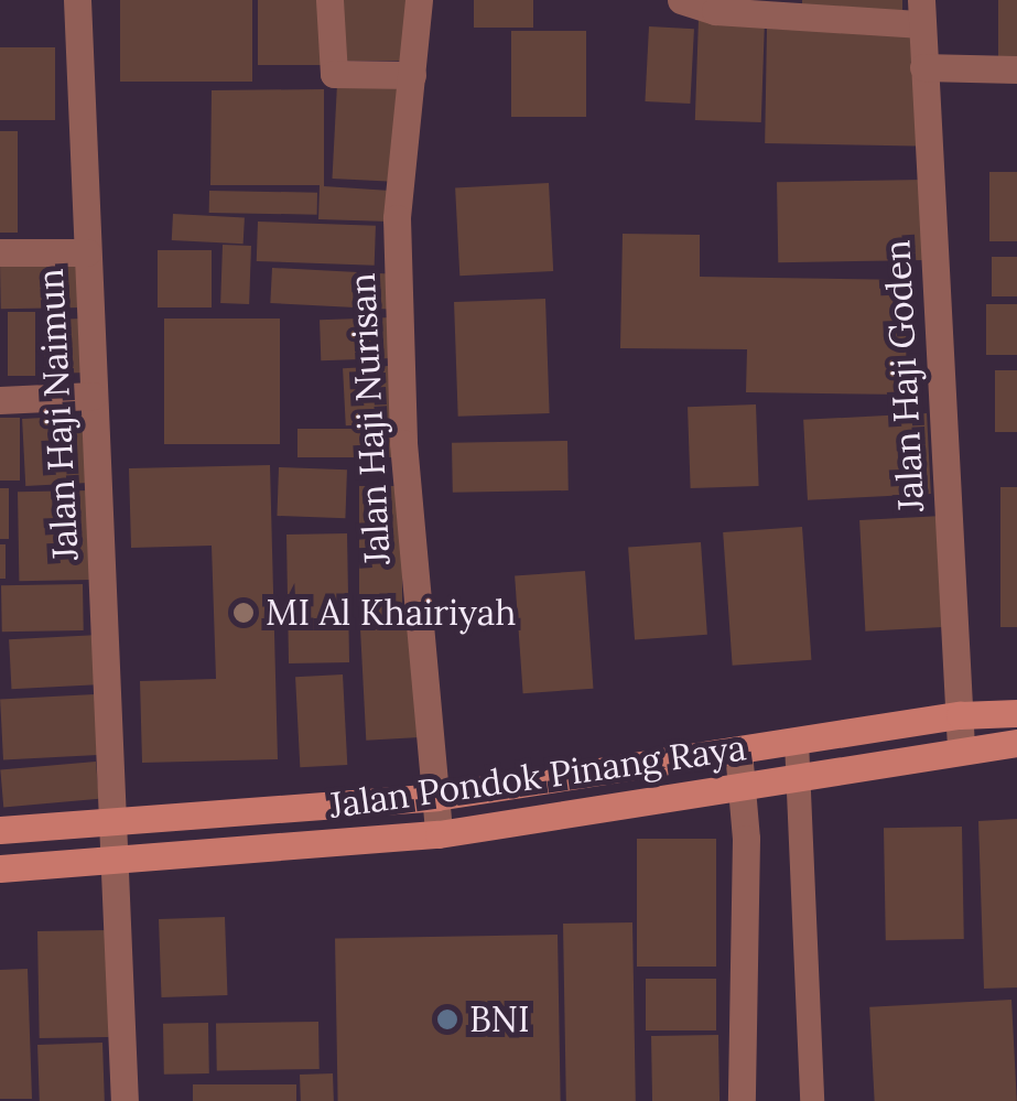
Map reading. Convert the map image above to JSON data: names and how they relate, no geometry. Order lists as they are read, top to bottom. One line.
{"streets":{"main road":["Jalan Pondok Pinang Raya"],"street":["Jalan Haji Goden","Jalan Haji Naimun","Jalan Haji Nurisan"]},"crossings":[["Jalan Haji Goden","Jalan Pondok Pinang Raya"],["Jalan Haji Naimun","Jalan Pondok Pinang Raya"],["Jalan Haji Nurisan","Jalan Pondok Pinang Raya"]],"places":["MI Al Khairiyah","BNI"]}
